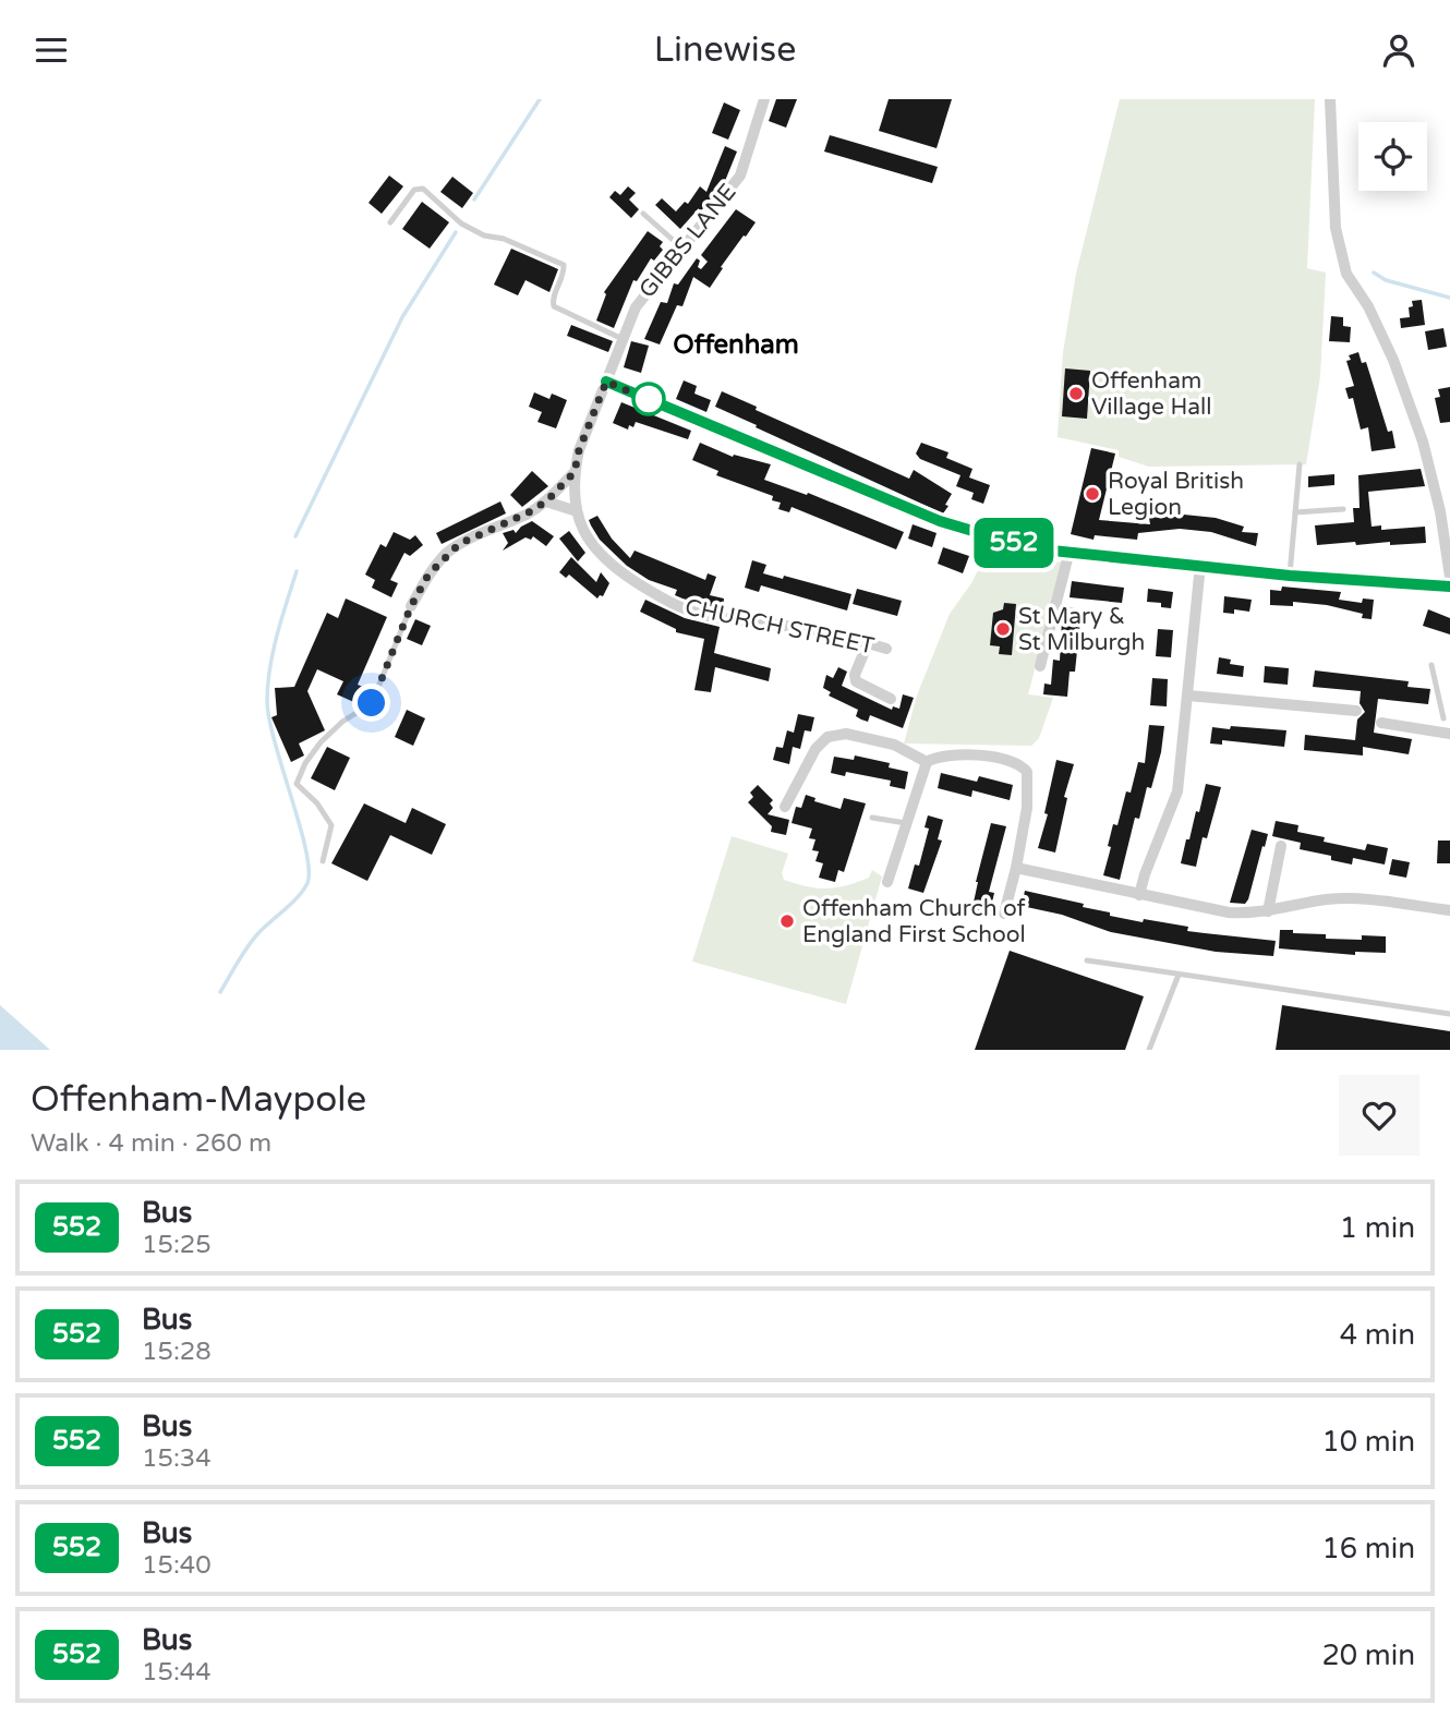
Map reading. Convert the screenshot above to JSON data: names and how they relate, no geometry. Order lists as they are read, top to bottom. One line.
{"streets":{"street":["GIBBS LANE","CHURCH STREET"]},"crossings":[["GIBBS LANE","CHURCH STREET"]],"districts":["Offenham"],"places":["Offenham Village Hall","Royal British Legion","St Mary & St Milburgh","Offenham Church of England First School"],"lines":["bus line 552"],"page":{"header":"Linewise","on_map":"552","heading":["Offenham-Maypole","Walk · 4 min · 260 m"],"list":[{"mark":"552","name":"Bus","note":"15:25","value":"1 min"},{"mark":"552","name":"Bus","note":"15:28","value":"4 min"},{"mark":"552","name":"Bus","note":"15:34","value":"10 min"},{"mark":"552","name":"Bus","note":"15:40","value":"16 min"},{"mark":"552","name":"Bus","note":"15:44","value":"20 min"}]}}
